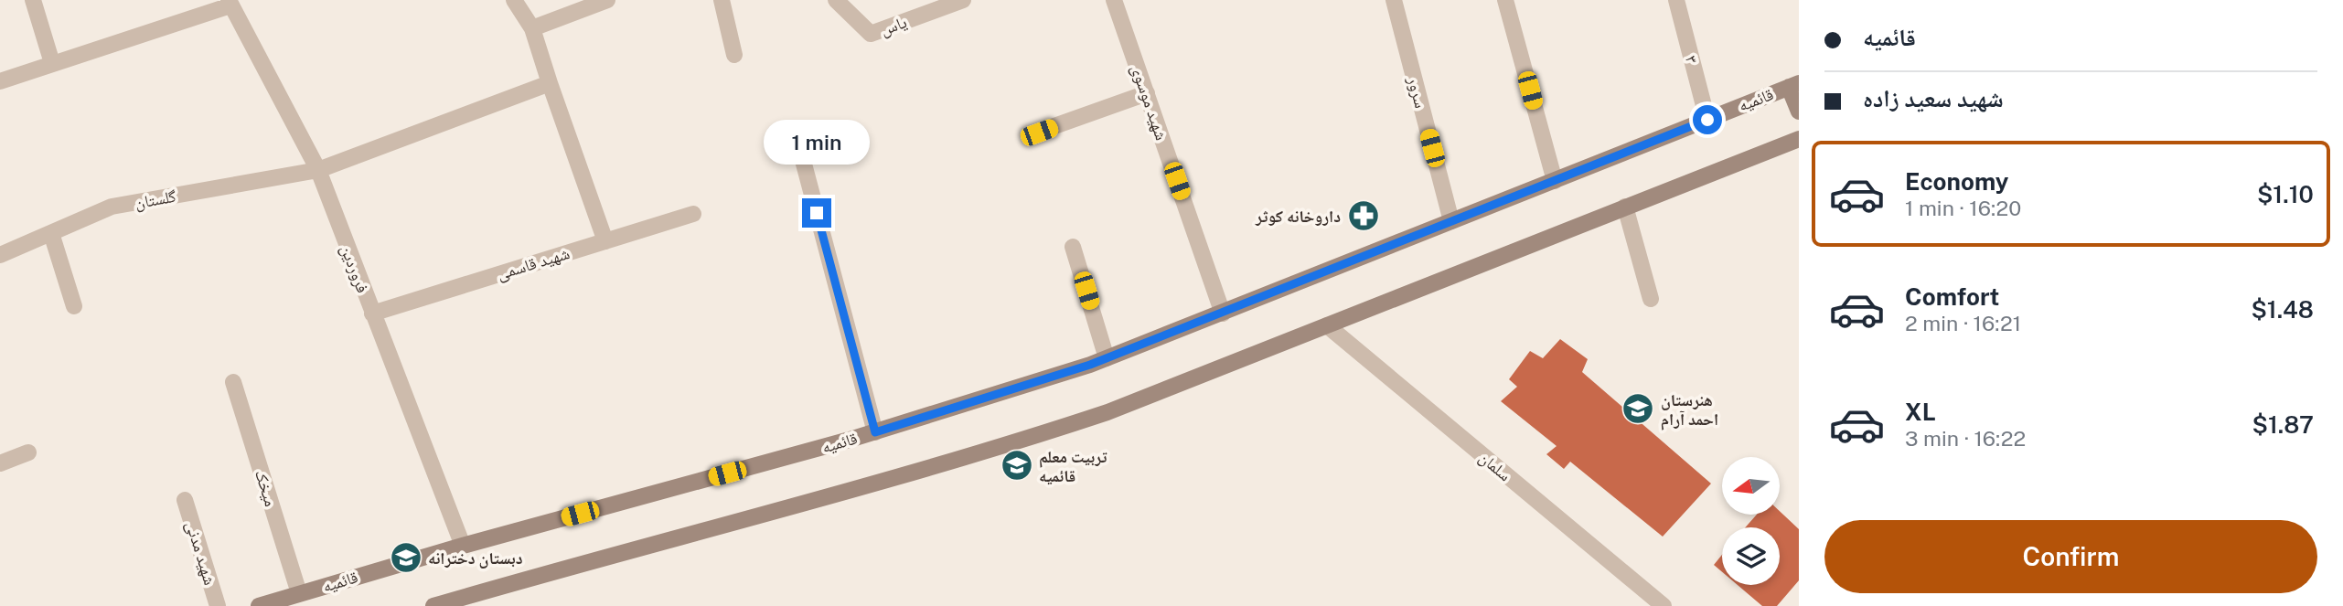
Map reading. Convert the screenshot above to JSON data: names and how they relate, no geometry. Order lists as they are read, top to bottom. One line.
{"streets":{"main road":["قائمیه"],"street":["یاس","۳","سرور","شهید موسوی","گلستان","شهید قاسمی","فروردین","سلمان","میخک","شهید مدنی"]},"crossings":[["۳","قائمیه"],["سرور","قائمیه"],["قائمیه","شهید موسوی"],["قائمیه","فروردین"],["قائمیه","میخک"],["گلستان","فروردین"],["شهید قاسمی","فروردین"]],"places":{"pharmacy":["داروخانه کوثر"],"school or university":["هنرستان احمد آرام","تربیت معلم قائمیه","دبستان دخترانه"]},"north":"left","page":{"banner":["قائمیه","شهید سعید زاده"],"bubble":"1 min","list":[{"name":"Economy","note":"1 min · 16:20","value":"$1.10"},{"name":"Comfort","note":"2 min · 16:21","value":"$1.48"},{"name":"XL","note":"3 min · 16:22","value":"$1.87"}],"buttons":"Confirm"}}
